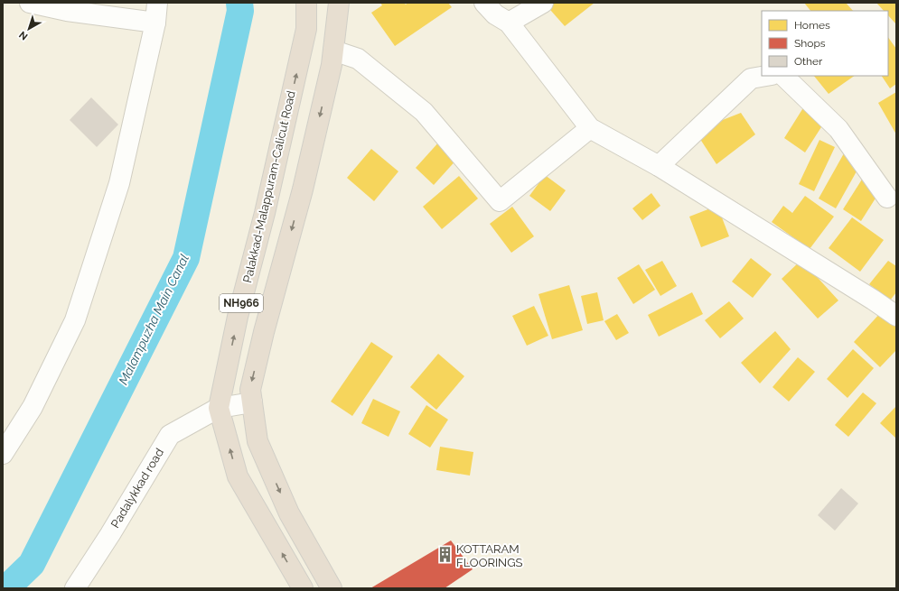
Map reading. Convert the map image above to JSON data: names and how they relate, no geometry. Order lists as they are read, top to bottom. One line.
{"streets":{"highway":["Palakkad-Malappuram-Calicut Road","NH966"],"street":["Padalykkad road"]},"crossings":[["Palakkad-Malappuram-Calicut Road","Padalykkad road"],["NH966","Padalykkad road"]],"water":["Malampuzha Main Canal"],"places":{"building":["KOTTARAM FLOORINGS"]},"legend":["Homes","Shops","Other"],"north":"bottom left"}
